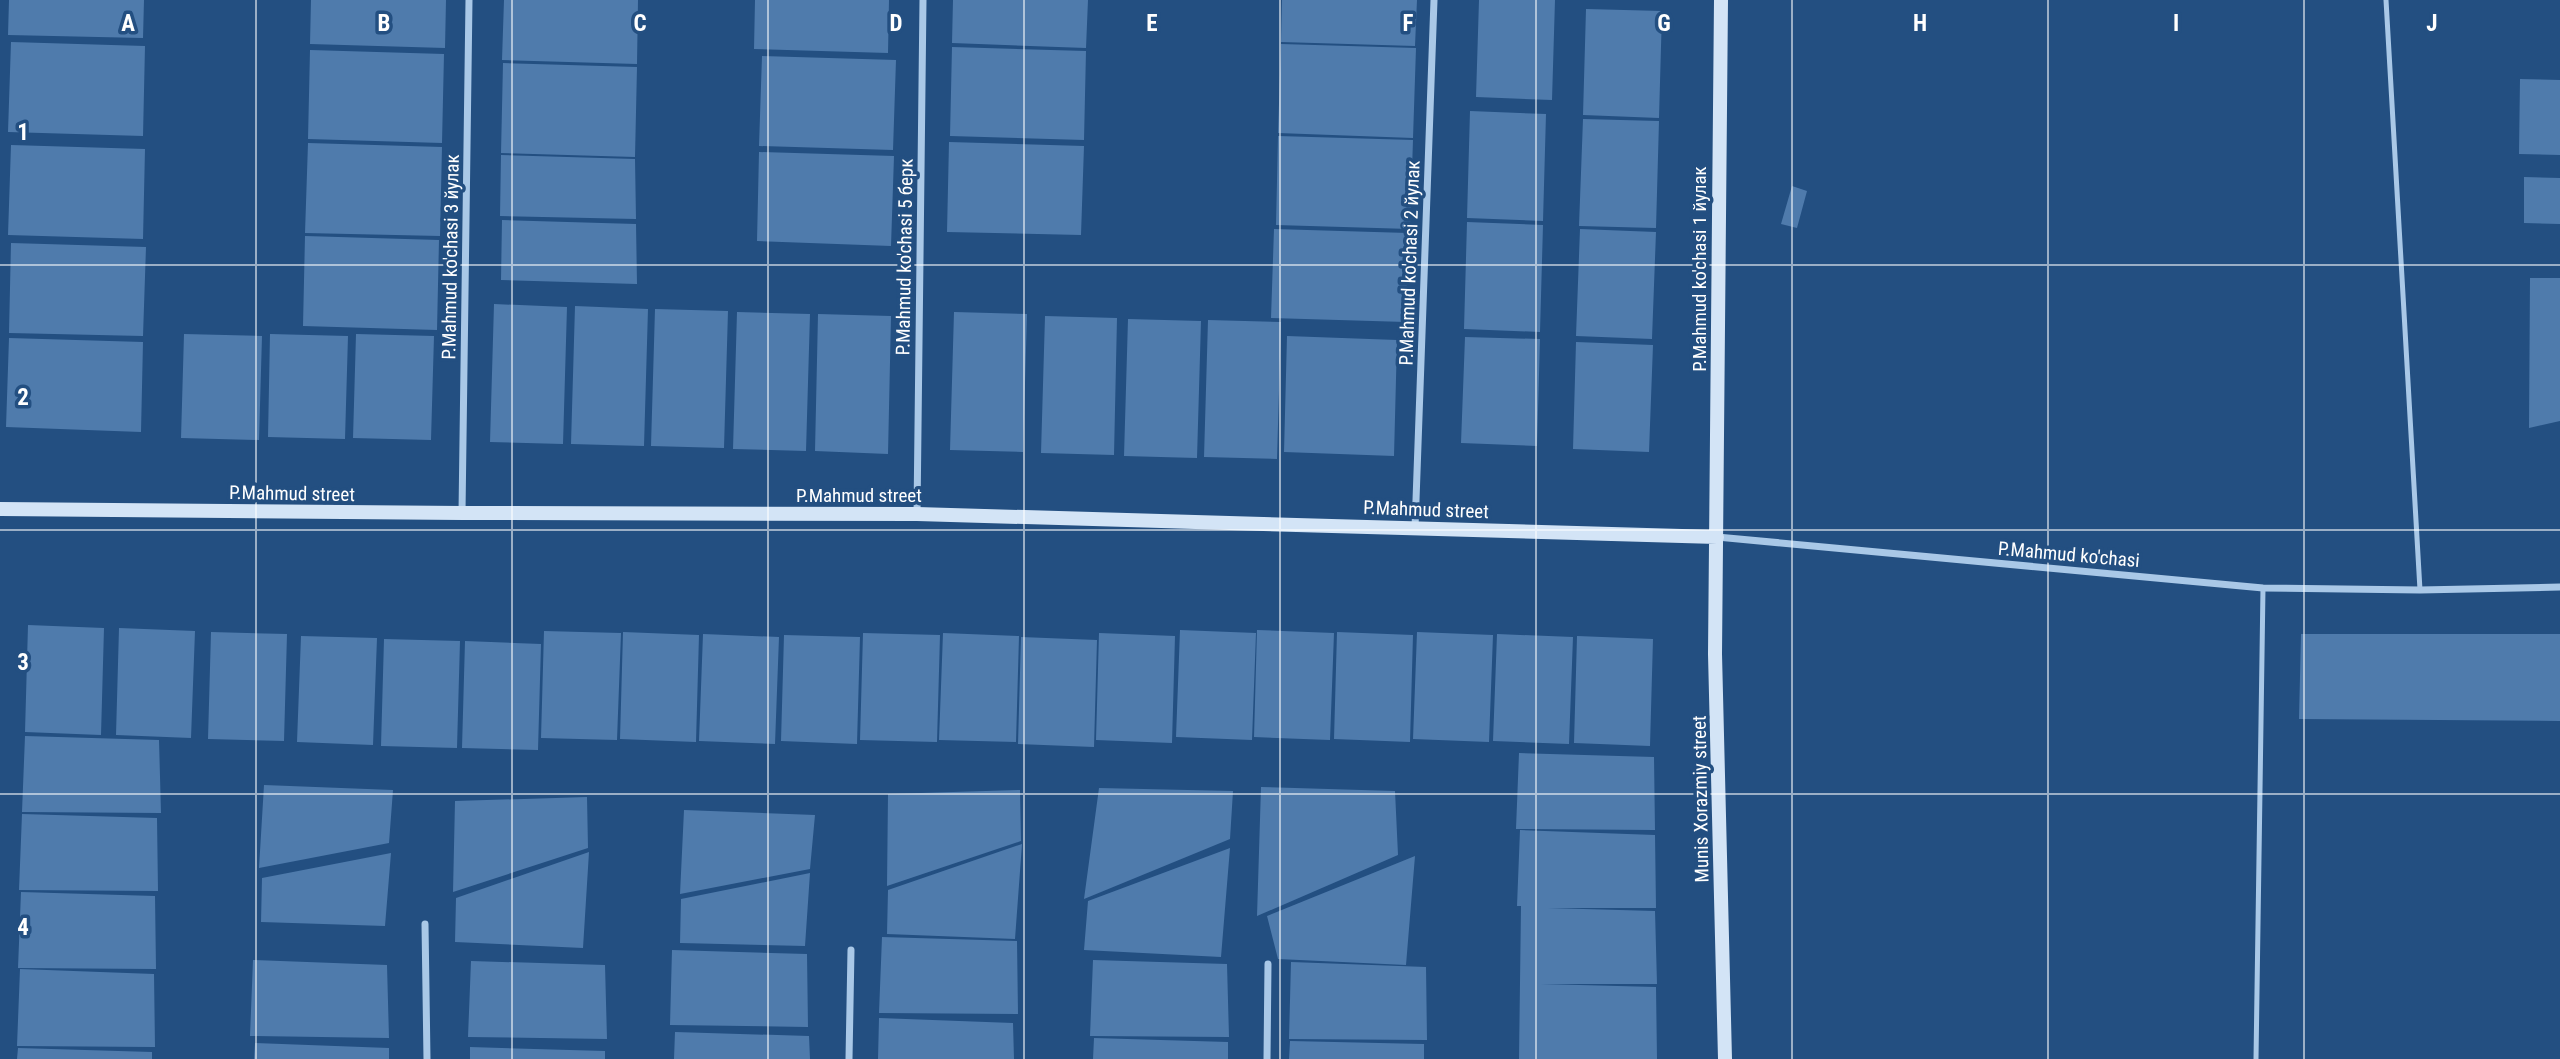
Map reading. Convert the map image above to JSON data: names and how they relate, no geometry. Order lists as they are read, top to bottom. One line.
{"streets":{"street":["P.Mahmud ko'chasi 3 йулак","P.Mahmud ko'chasi 5 берк","P.Mahmud ko'chasi 2 йулак","P.Mahmud ko'chasi 1 йулак","P.Mahmud street","P.Mahmud ko'chasi","Munis Xorazmiy street"]},"crossings":[["P.Mahmud ko'chasi 3 йулак","P.Mahmud street"],["P.Mahmud ko'chasi 5 берк","P.Mahmud street"],["P.Mahmud ko'chasi 2 йулак","P.Mahmud street"],["P.Mahmud ko'chasi 1 йулак","P.Mahmud street"],["P.Mahmud ko'chasi 1 йулак","P.Mahmud ko'chasi"],["P.Mahmud ko'chasi 1 йулак","Munis Xorazmiy street"],["P.Mahmud street","P.Mahmud ko'chasi"],["P.Mahmud street","Munis Xorazmiy street"],["P.Mahmud ko'chasi","Munis Xorazmiy street"]],"grid":{"columns":["A","B","C","D","E","F","G","H","I","J"],"rows":["1","2","3","4"]}}
